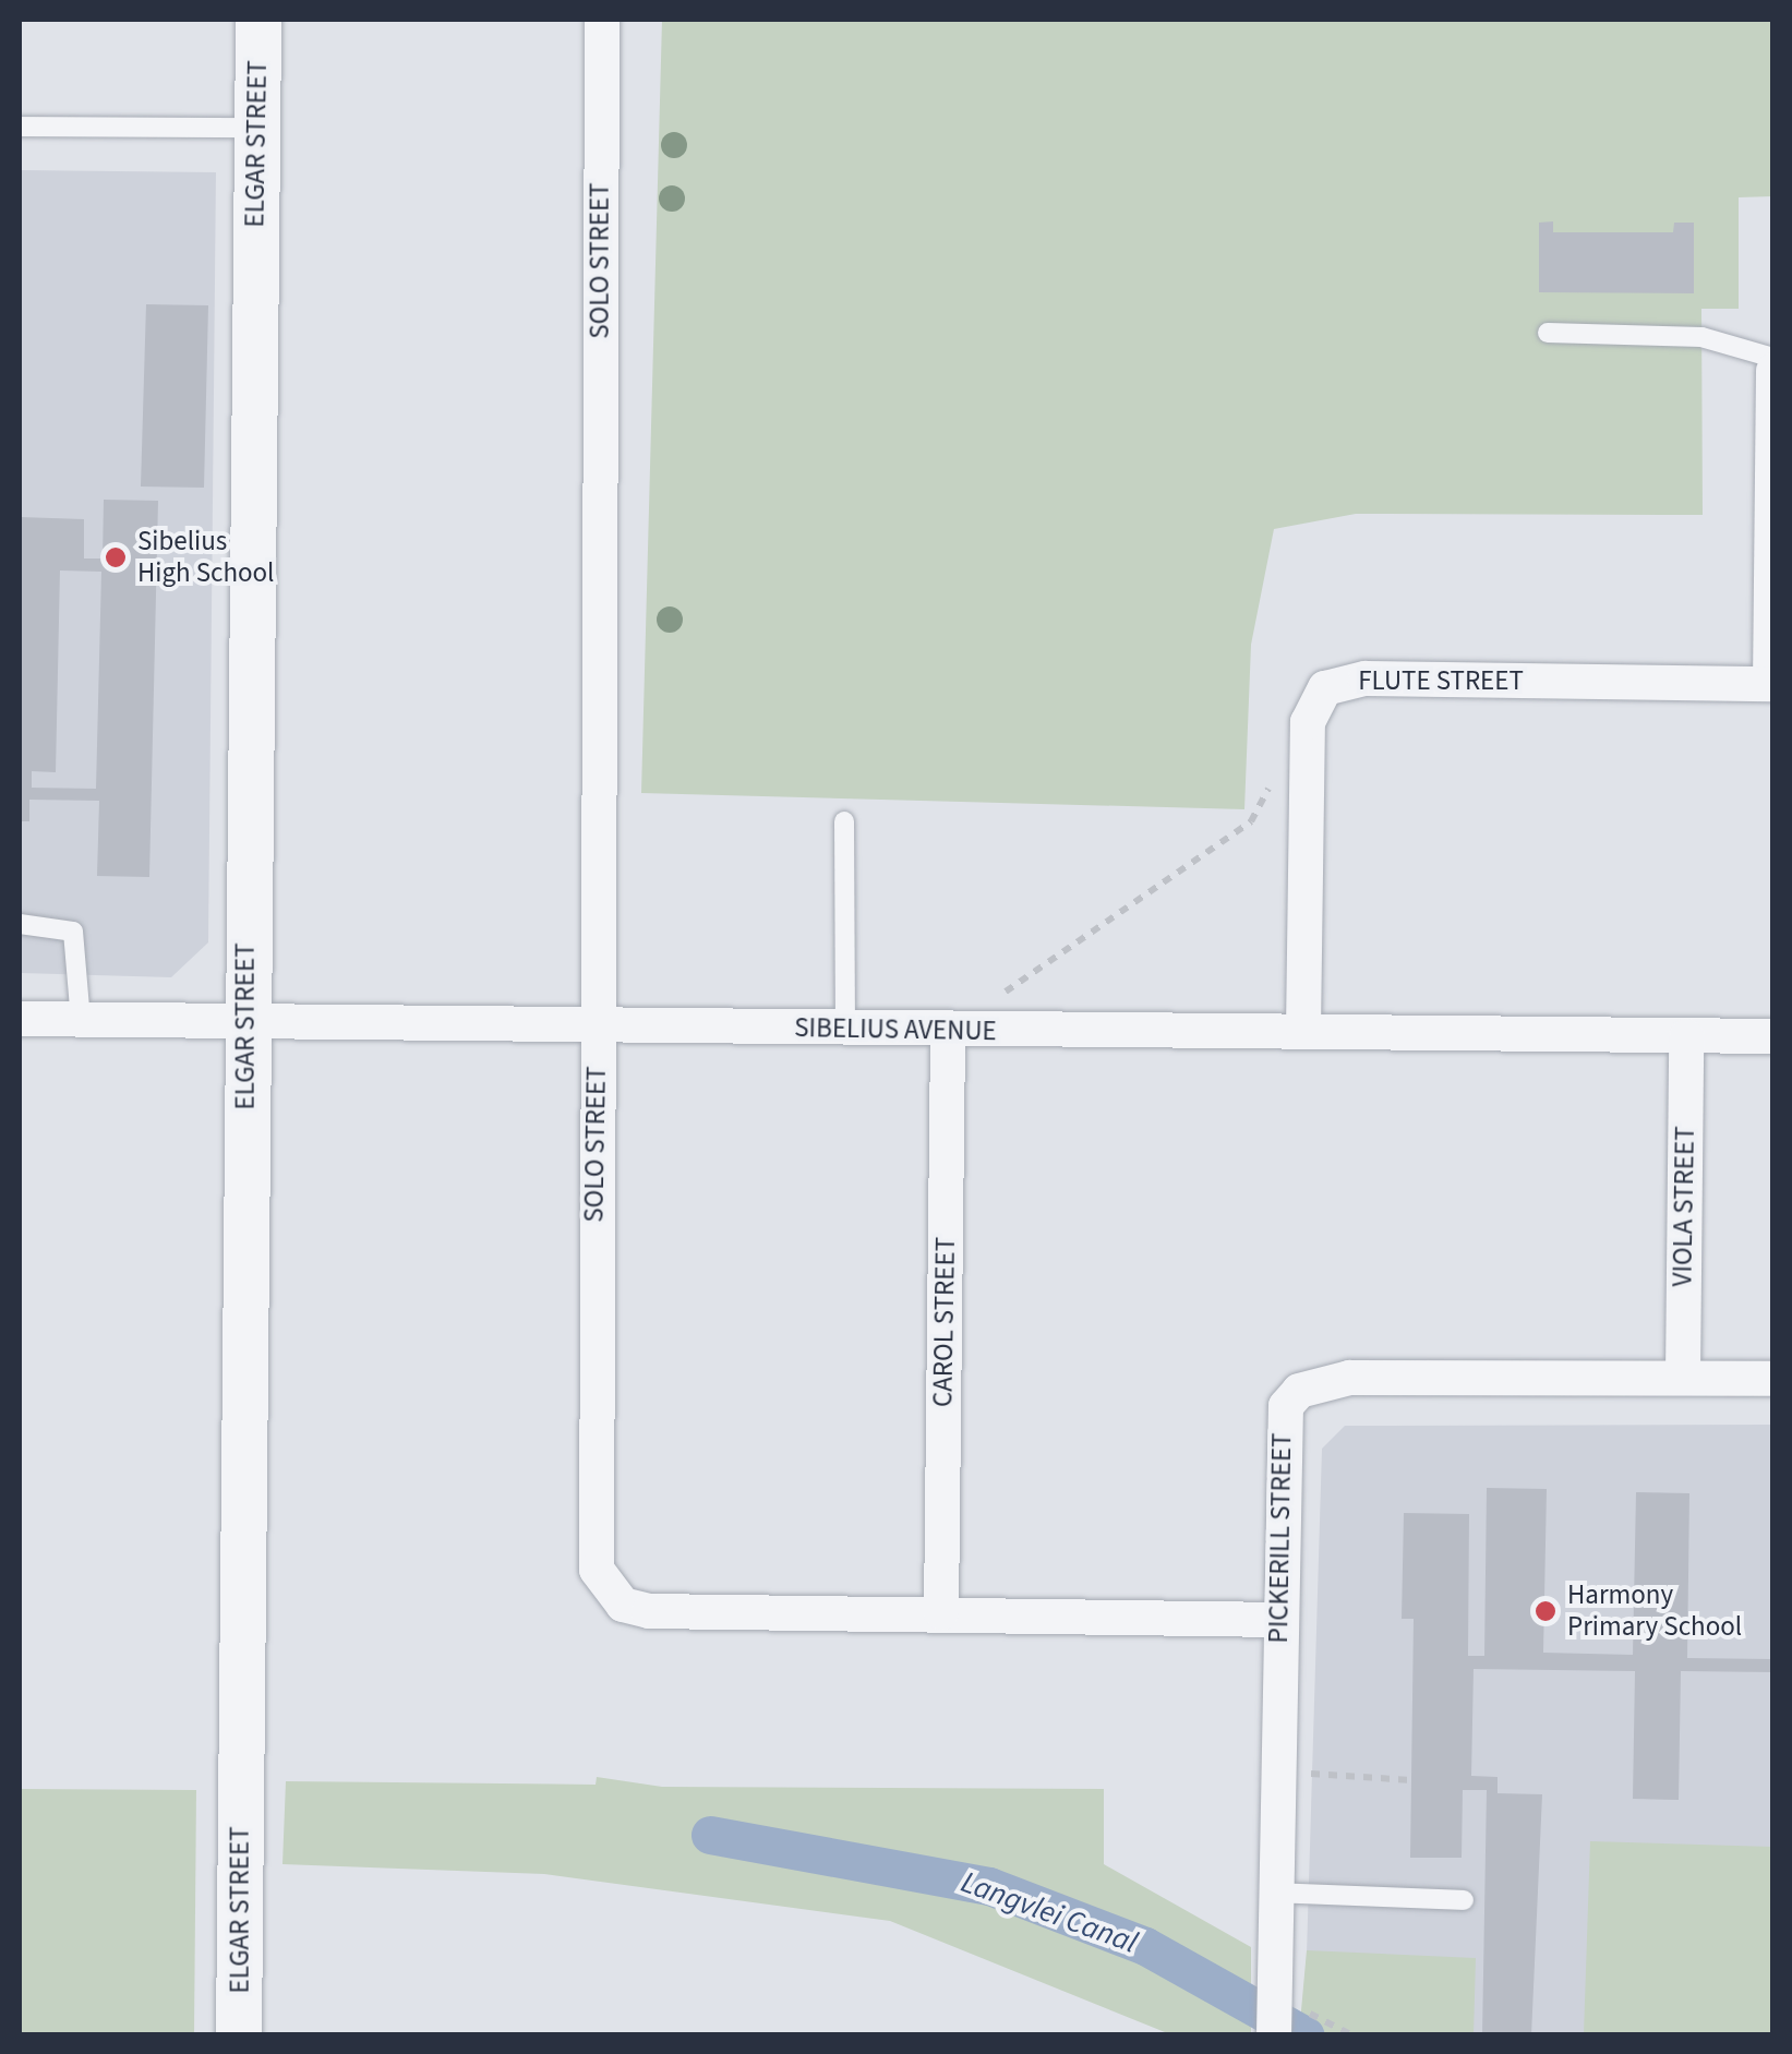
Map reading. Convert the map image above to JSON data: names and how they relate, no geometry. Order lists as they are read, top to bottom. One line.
{"streets":{"street":["ELGAR STREET","SOLO STREET","FLUTE STREET","SIBELIUS AVENUE","VIOLA STREET","CAROL STREET","PICKERILL STREET"]},"crossings":[["ELGAR STREET","SIBELIUS AVENUE"],["SOLO STREET","SIBELIUS AVENUE"],["SOLO STREET","CAROL STREET"],["SOLO STREET","PICKERILL STREET"],["SIBELIUS AVENUE","VIOLA STREET"],["SIBELIUS AVENUE","CAROL STREET"],["VIOLA STREET","PICKERILL STREET"]],"water":["Langvlei Canal"],"places":["Sibelius High School","Harmony Primary School"]}
